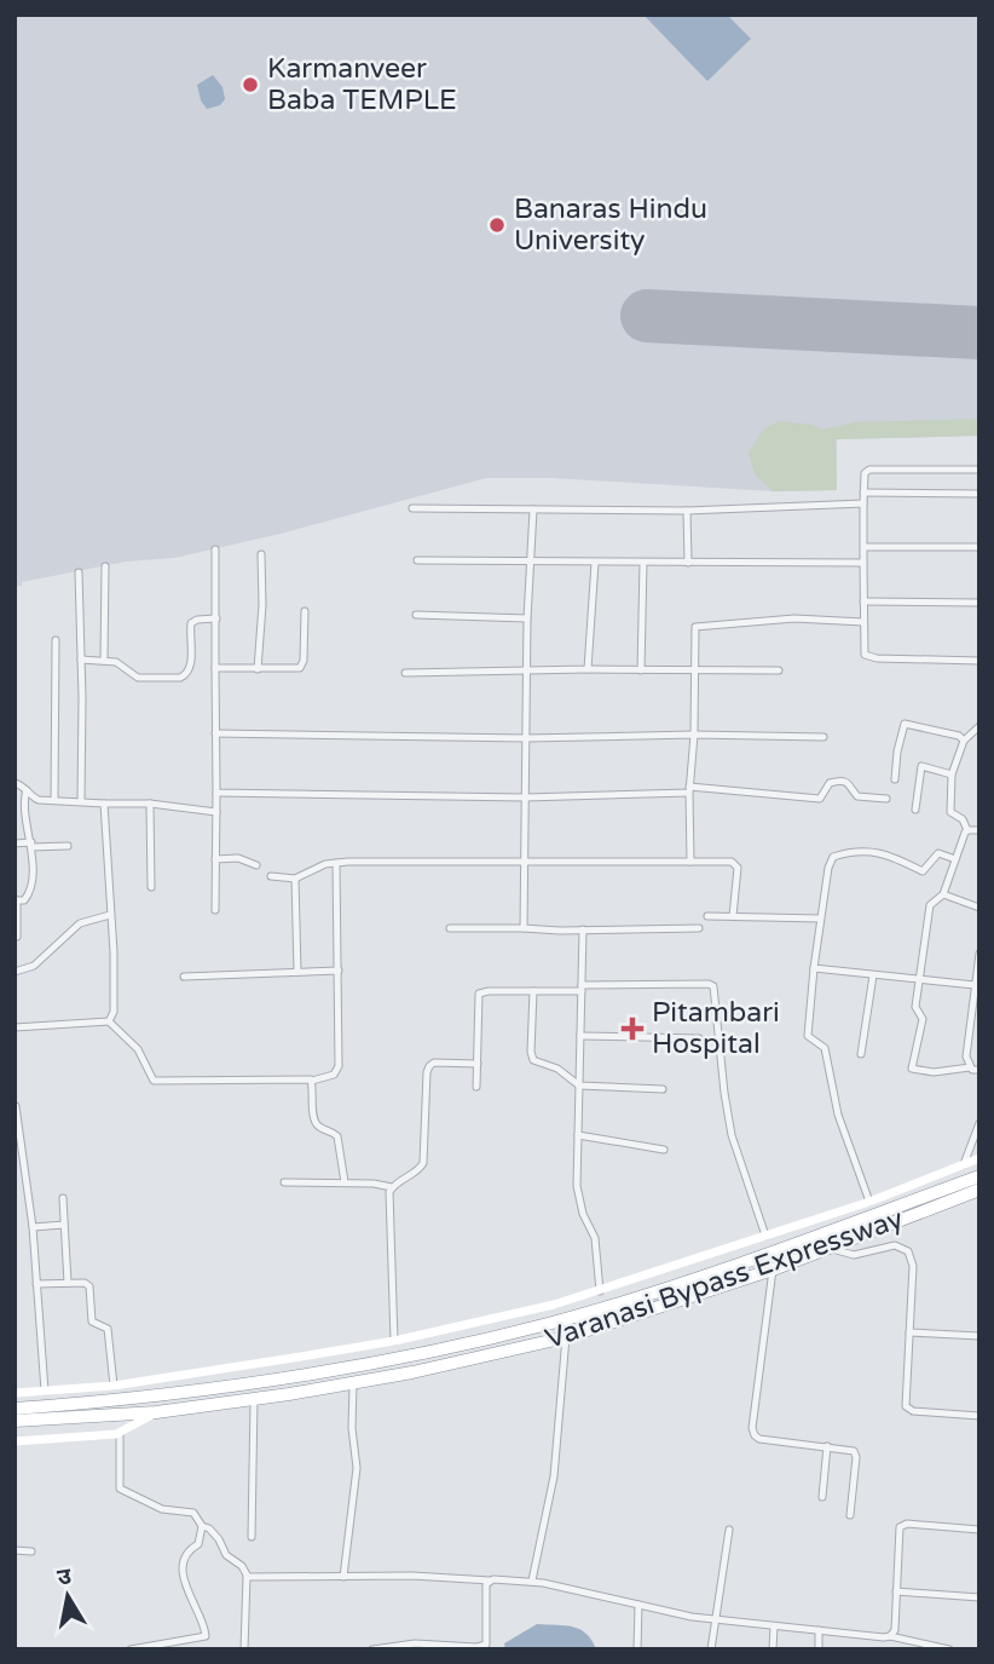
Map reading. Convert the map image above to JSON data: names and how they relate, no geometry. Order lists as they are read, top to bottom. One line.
{"streets":{"highway":["Varanasi Bypass Expressway"]},"places":{"other":["Karmanveer Baba TEMPLE","Banaras Hindu University"],"health":["Pitambari Hospital"]},"north":"top"}
